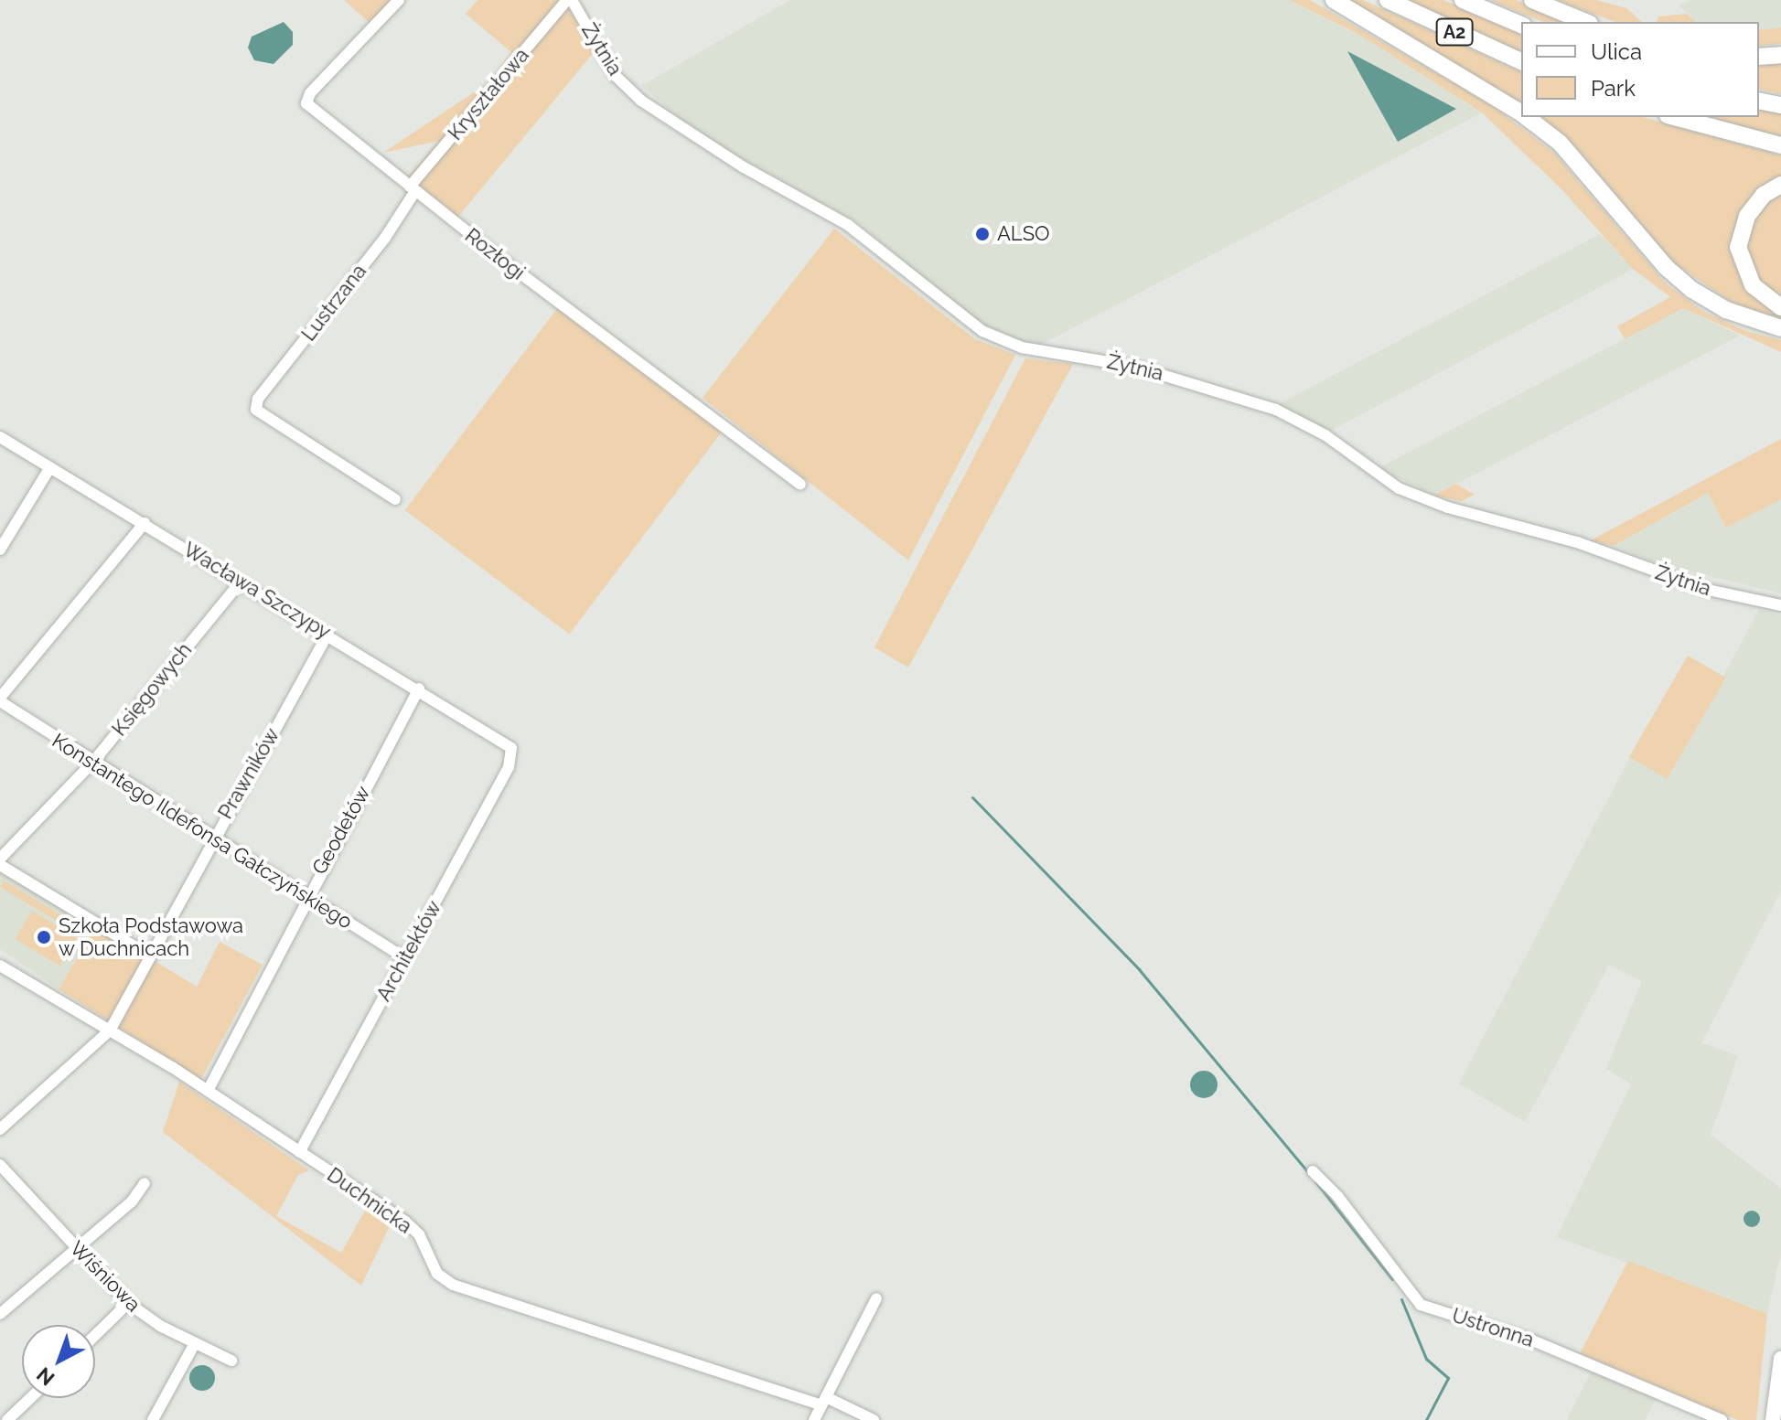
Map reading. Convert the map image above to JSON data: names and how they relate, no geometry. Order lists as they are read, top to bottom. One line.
{"streets":{"highway":["A2"],"street":["Żytnia","Kryształowa","Rozłogi","Lustrzana","Wacława Szczypy","Księgowych","Prawników","Geodetów","Konstantego Ildefonsa Gałczyńskiego","Architektów","Duchnicka","Wiśniowa","Ustronna"]},"crossings":[["Żytnia","Kryształowa"],["Kryształowa","Rozłogi"],["Kryształowa","Lustrzana"],["Rozłogi","Lustrzana"],["Wacława Szczypy","Księgowych"],["Wacława Szczypy","Prawników"],["Wacława Szczypy","Geodetów"],["Wacława Szczypy","Architektów"],["Księgowych","Konstantego Ildefonsa Gałczyńskiego"],["Prawników","Konstantego Ildefonsa Gałczyńskiego"],["Prawników","Duchnicka"],["Geodetów","Konstantego Ildefonsa Gałczyńskiego"],["Geodetów","Duchnicka"],["Konstantego Ildefonsa Gałczyńskiego","Architektów"],["Architektów","Duchnicka"]],"places":["ALSO","Szkoła Podstawowa w Duchnicach"],"legend":["Ulica","Park"],"north":"bottom left"}
